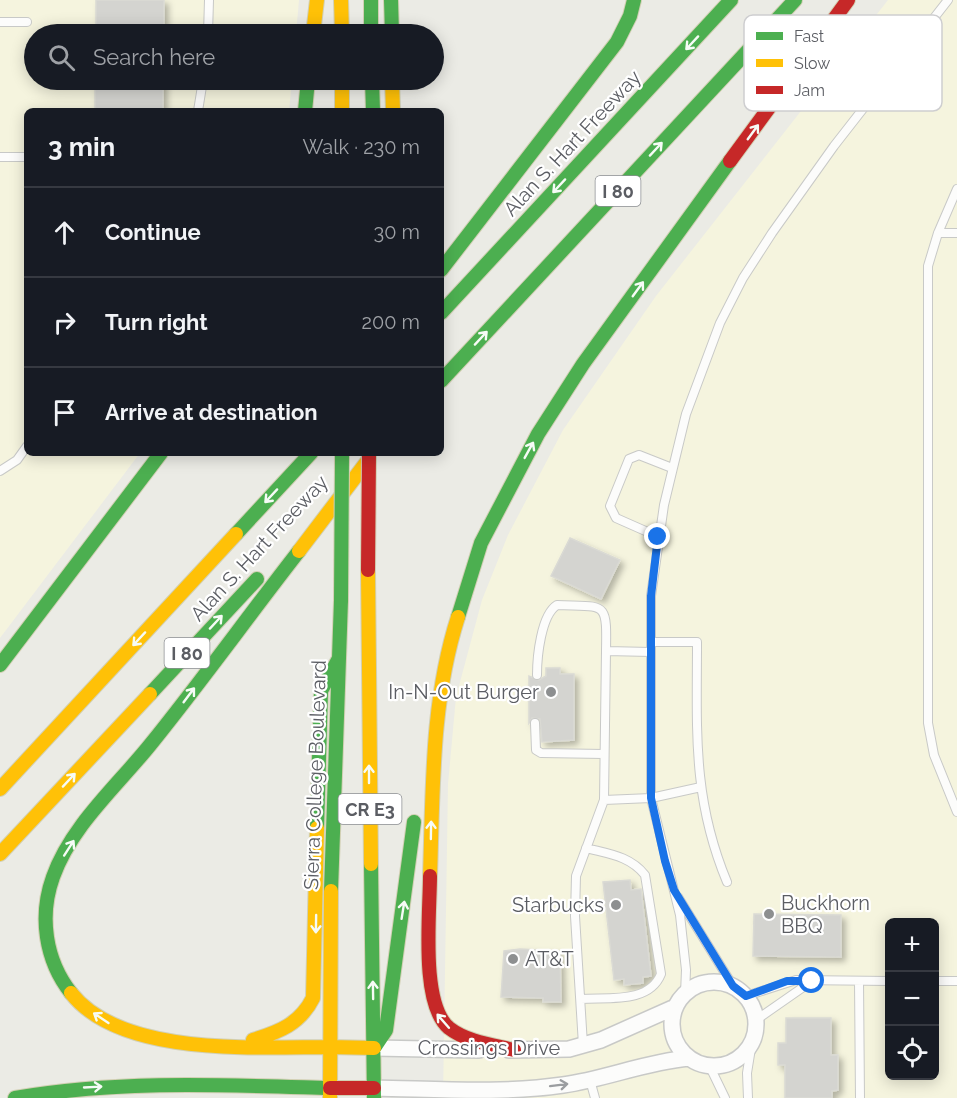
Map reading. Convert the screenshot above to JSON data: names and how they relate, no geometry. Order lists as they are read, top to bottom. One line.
{"streets":{"main road":["Alan S. Hart Freeway","I 80","Sierra College Boulevard","CR E3","Crossings Drive"]},"crossings":[["Sierra College Boulevard","Crossings Drive"],["CR E3","Crossings Drive"]],"places":["In-N-Out Burger","Starbucks","Buckhorn BBQ","AT&T"],"legend":["Fast","Slow","Jam"],"page":{"search":"Search here","heading":["3 min","Walk · 230 m"],"list":[["Continue","30 m"],["Turn right","200 m"],"Arrive at destination"],"map_buttons":["+","−"]}}
